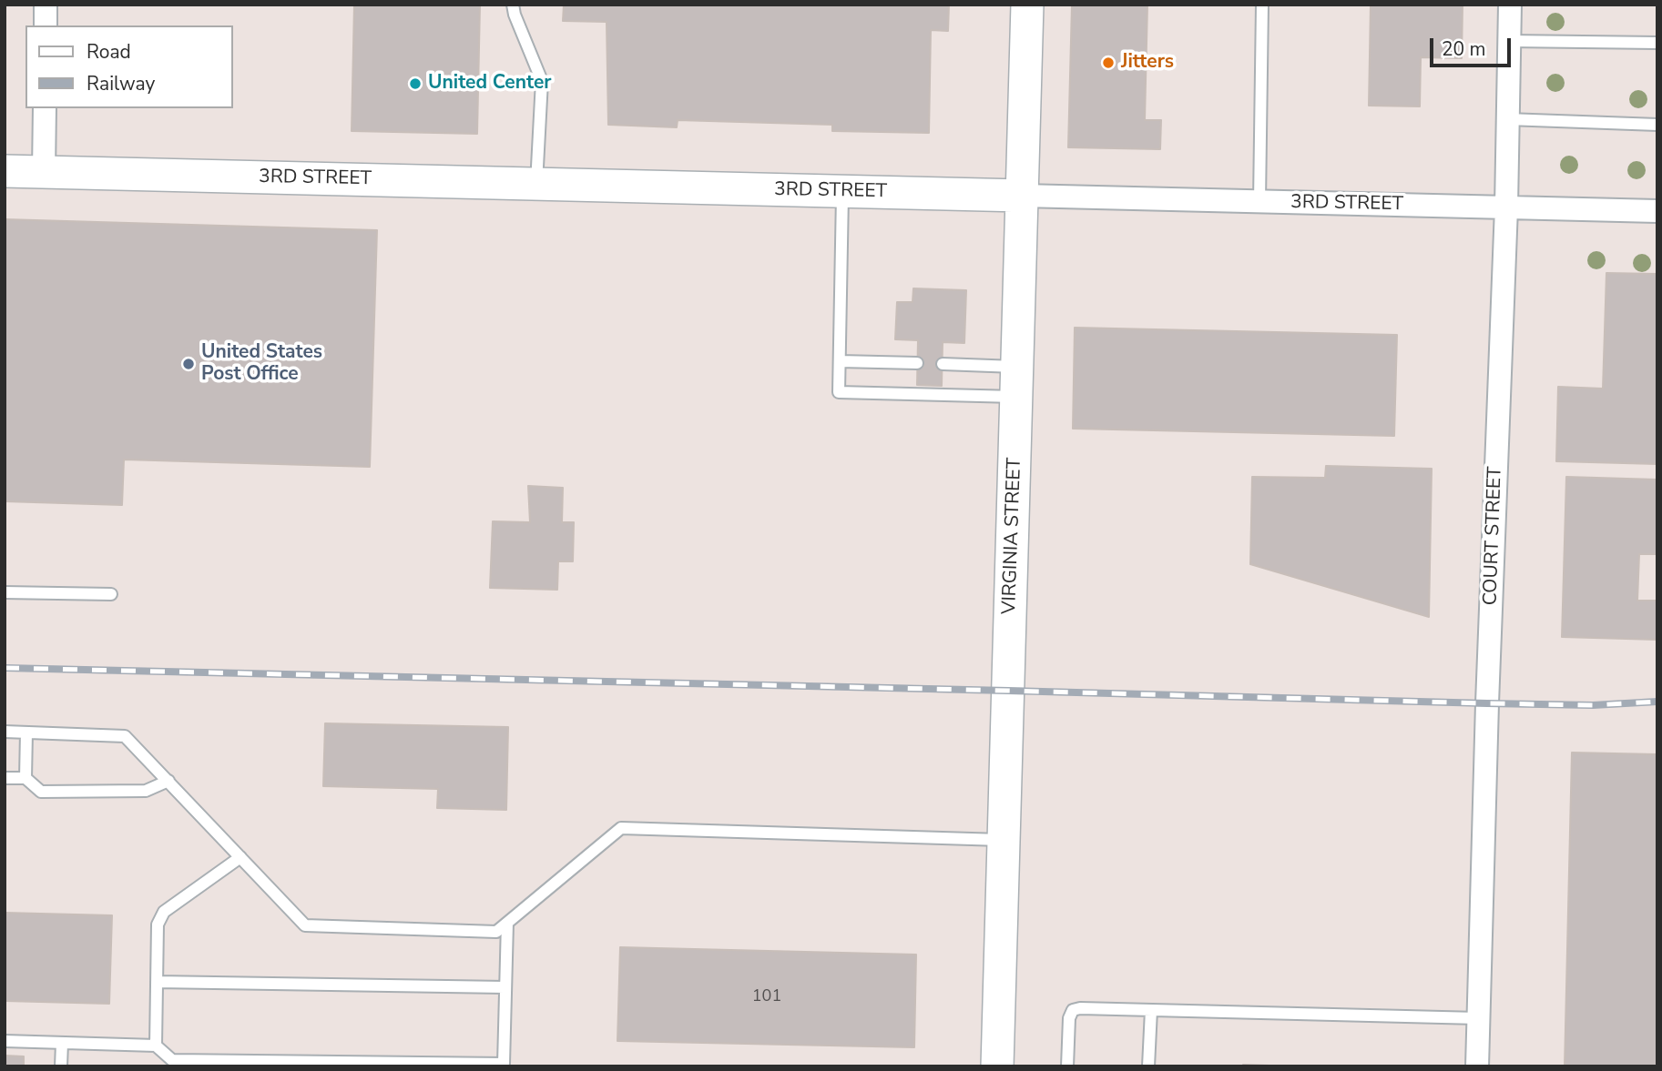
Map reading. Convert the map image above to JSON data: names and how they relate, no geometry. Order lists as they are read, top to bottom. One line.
{"streets":{"main road":["3RD STREET","VIRGINIA STREET"],"street":["COURT STREET"]},"crossings":[["3RD STREET","VIRGINIA STREET"],["3RD STREET","COURT STREET"]],"places":["Jitters","United Center","United States Post Office"],"house_numbers":["101"],"legend":["Road","Railway"],"scale_bar":"20 m"}
